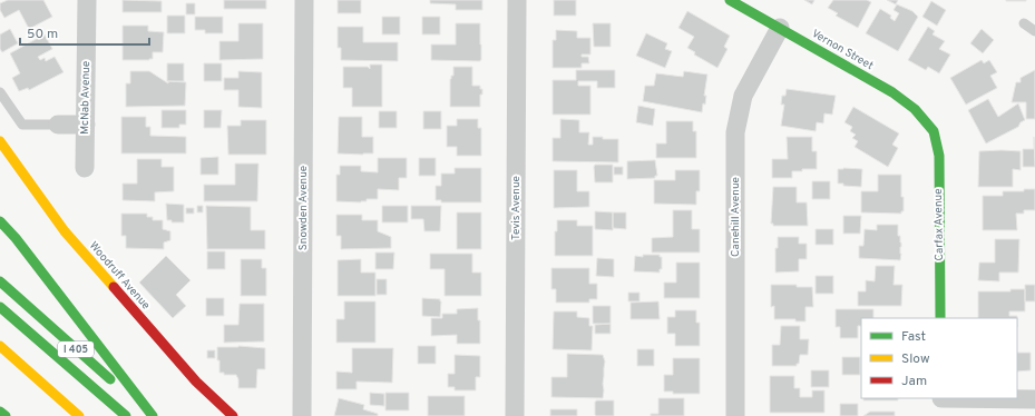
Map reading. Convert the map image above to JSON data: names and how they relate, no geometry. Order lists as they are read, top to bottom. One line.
{"streets":{"main road":["Vernon Street","Carfax Avenue","Woodruff Avenue","I 405"],"street":["McNab Avenue","Snowden Avenue","Tevis Avenue","Canehill Avenue"]},"crossings":[["Vernon Street","Canehill Avenue"],["Vernon Street","Carfax Avenue"]],"legend":["Fast","Slow","Jam"],"scale_bar":"50 m"}
